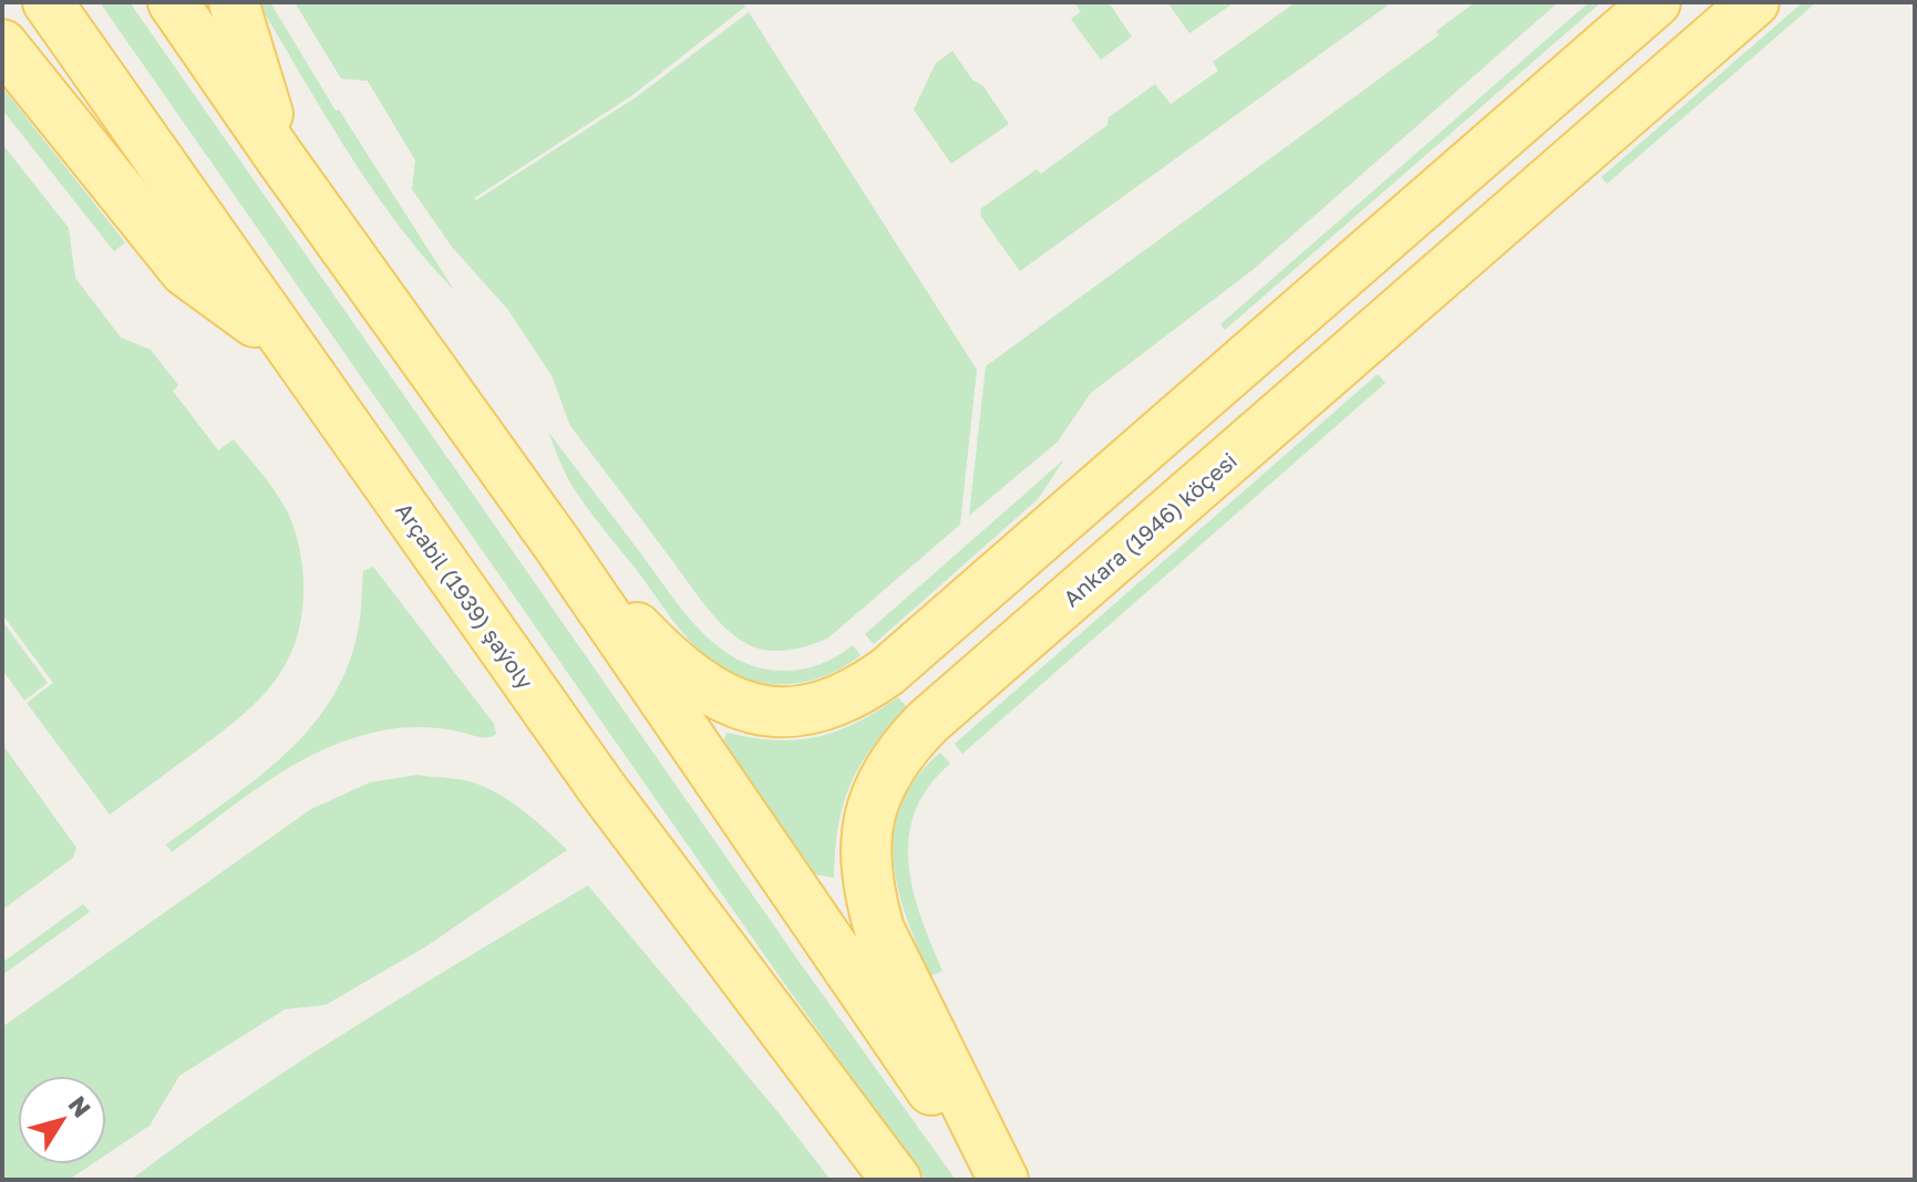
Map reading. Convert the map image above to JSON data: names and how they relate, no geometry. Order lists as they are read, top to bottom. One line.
{"streets":{"main road":["Ankara (1946) köçesi","Arçabil (1939) şaýoly"]},"north":"top right"}
